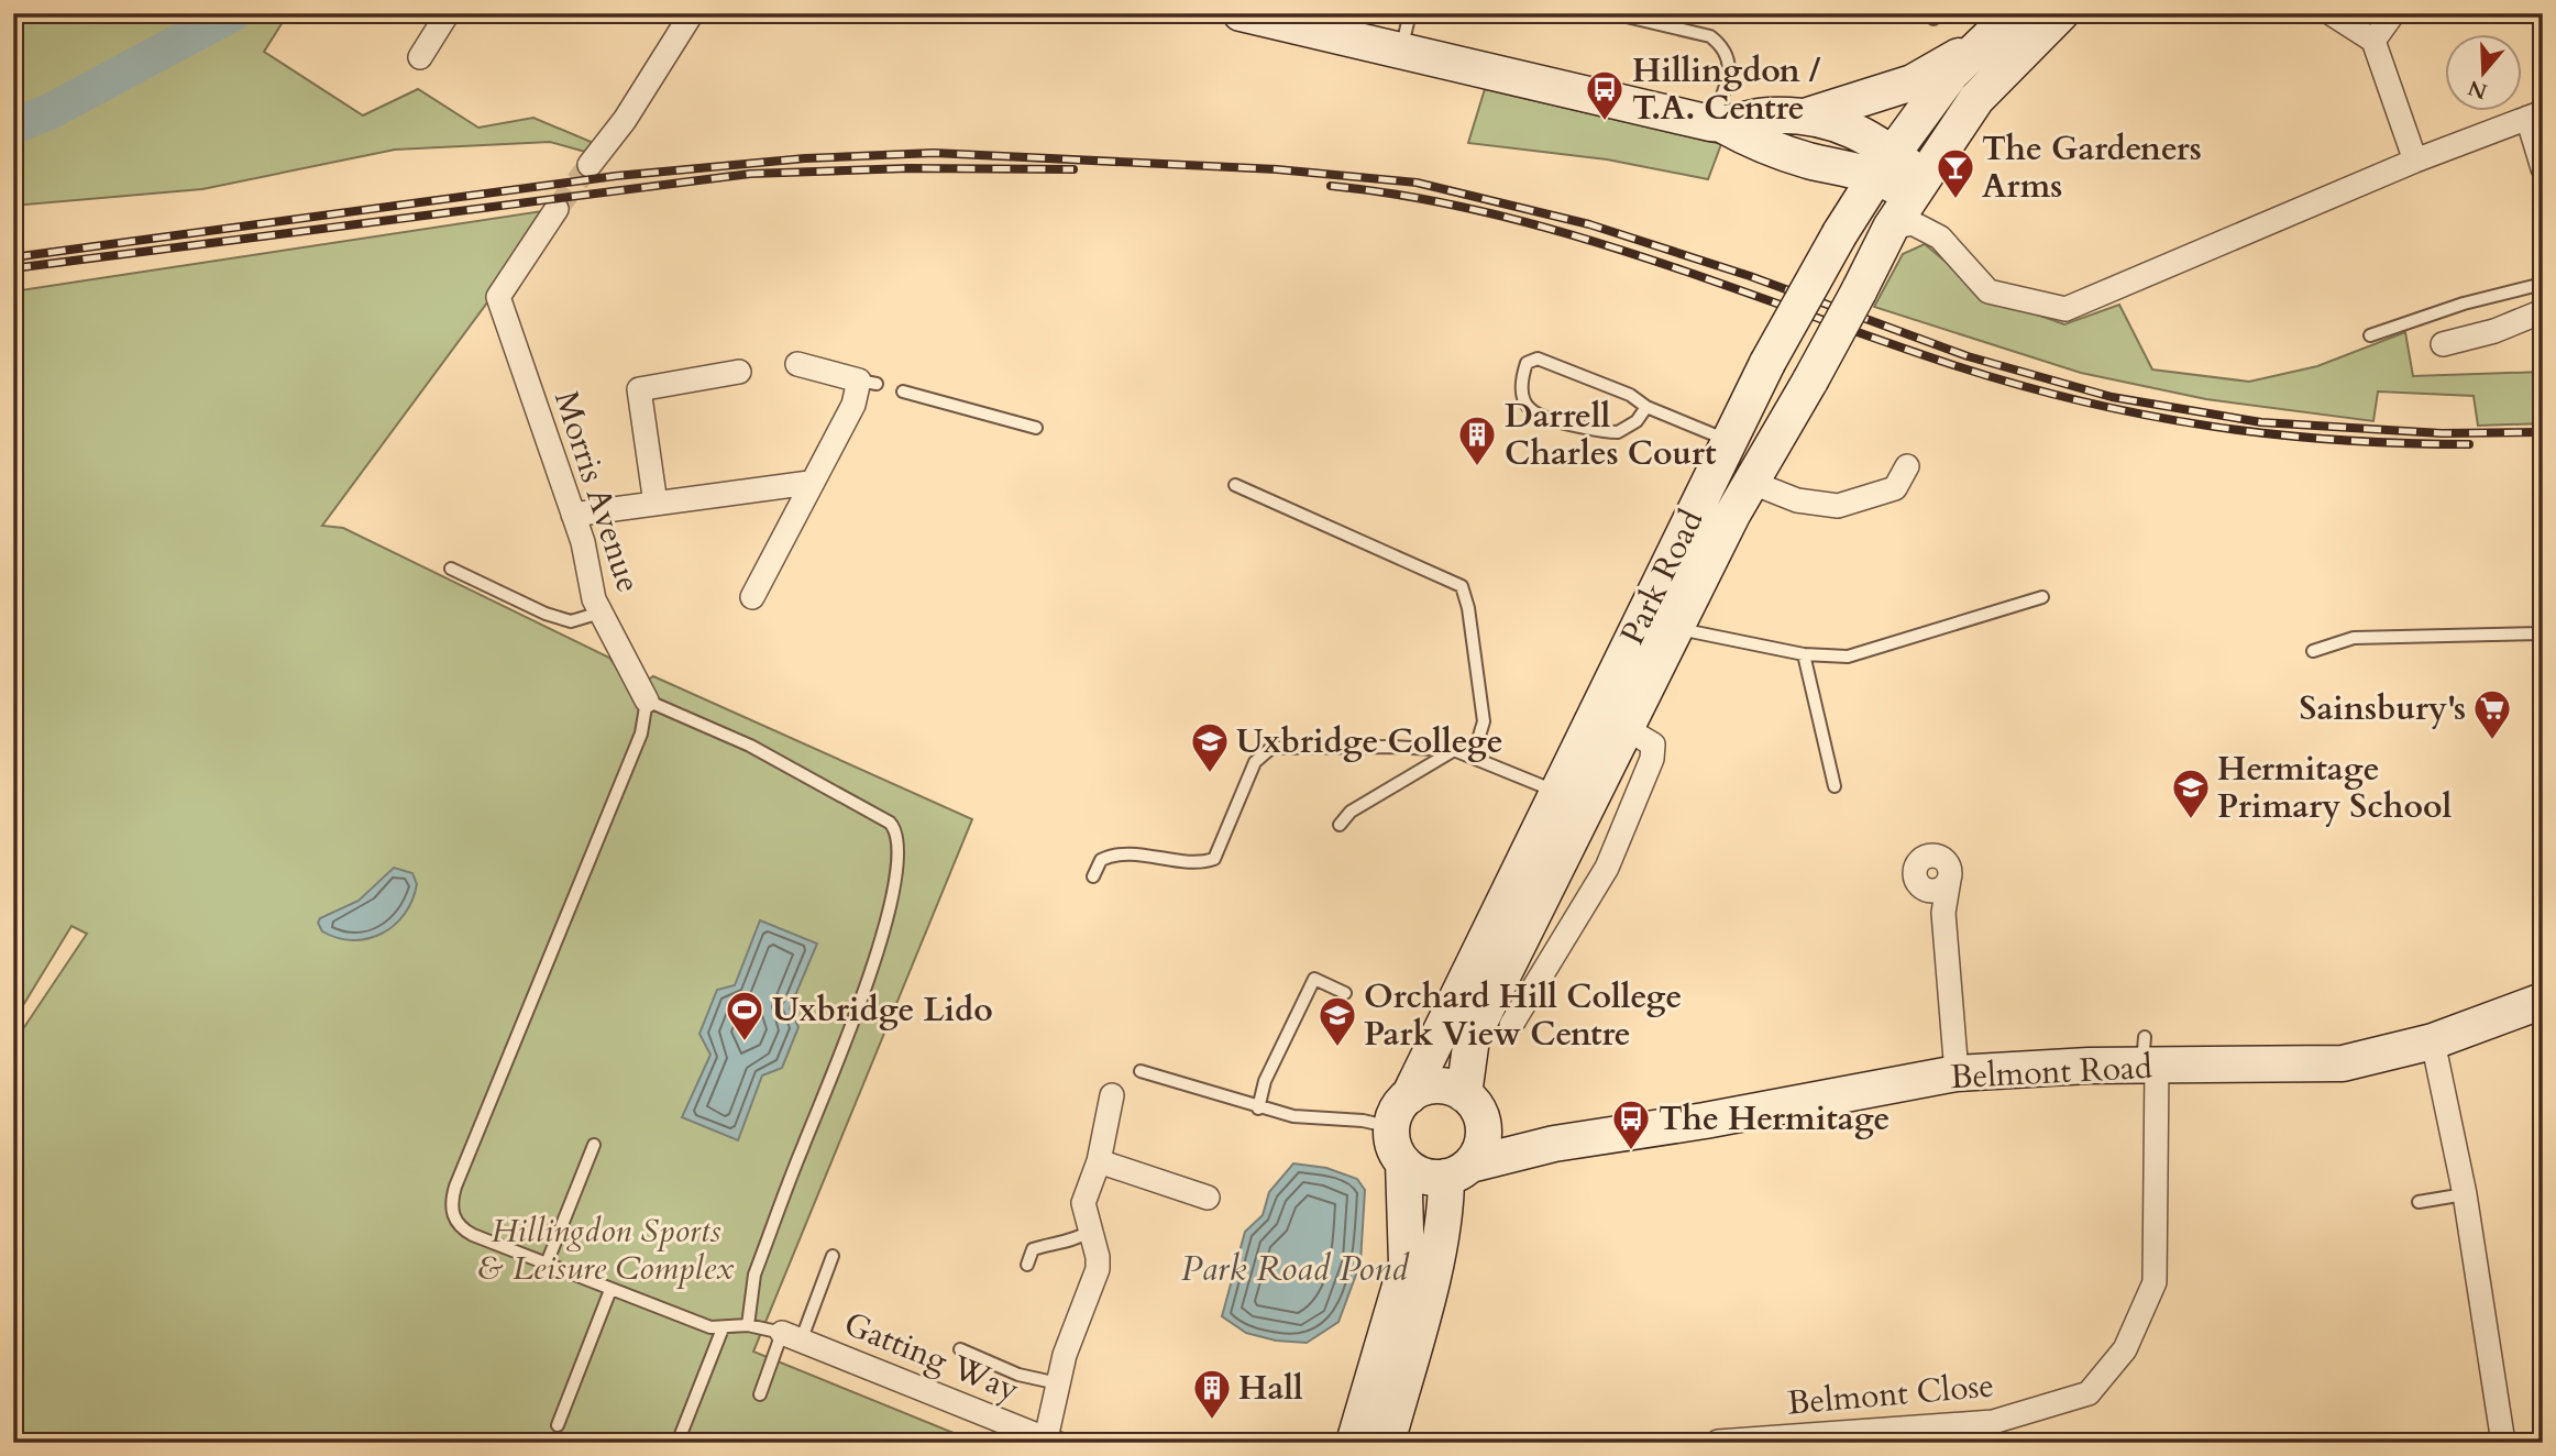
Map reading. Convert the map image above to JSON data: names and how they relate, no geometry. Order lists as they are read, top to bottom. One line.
{"streets":{"main road":["Park Road","Belmont Road"],"street":["Morris Avenue","Gatting Way","Belmont Close"]},"crossings":[["Park Road","Belmont Road"],["Belmont Road","Belmont Close"]],"water":["Park Road Pond"],"parks":["Hillingdon Sports & Leisure Complex"],"places":{"bus stop":["Hillingdon / T.A. Centre","The Hermitage"],"bar":["The Gardeners Arms"],"building":["Darrell Charles Court","Hall"],"supermarket":["Sainsbury's"],"school or university":["Uxbridge College","Hermitage Primary School","Orchard Hill College Park View Centre"],"sports":["Uxbridge Lido"]},"north":"bottom"}
